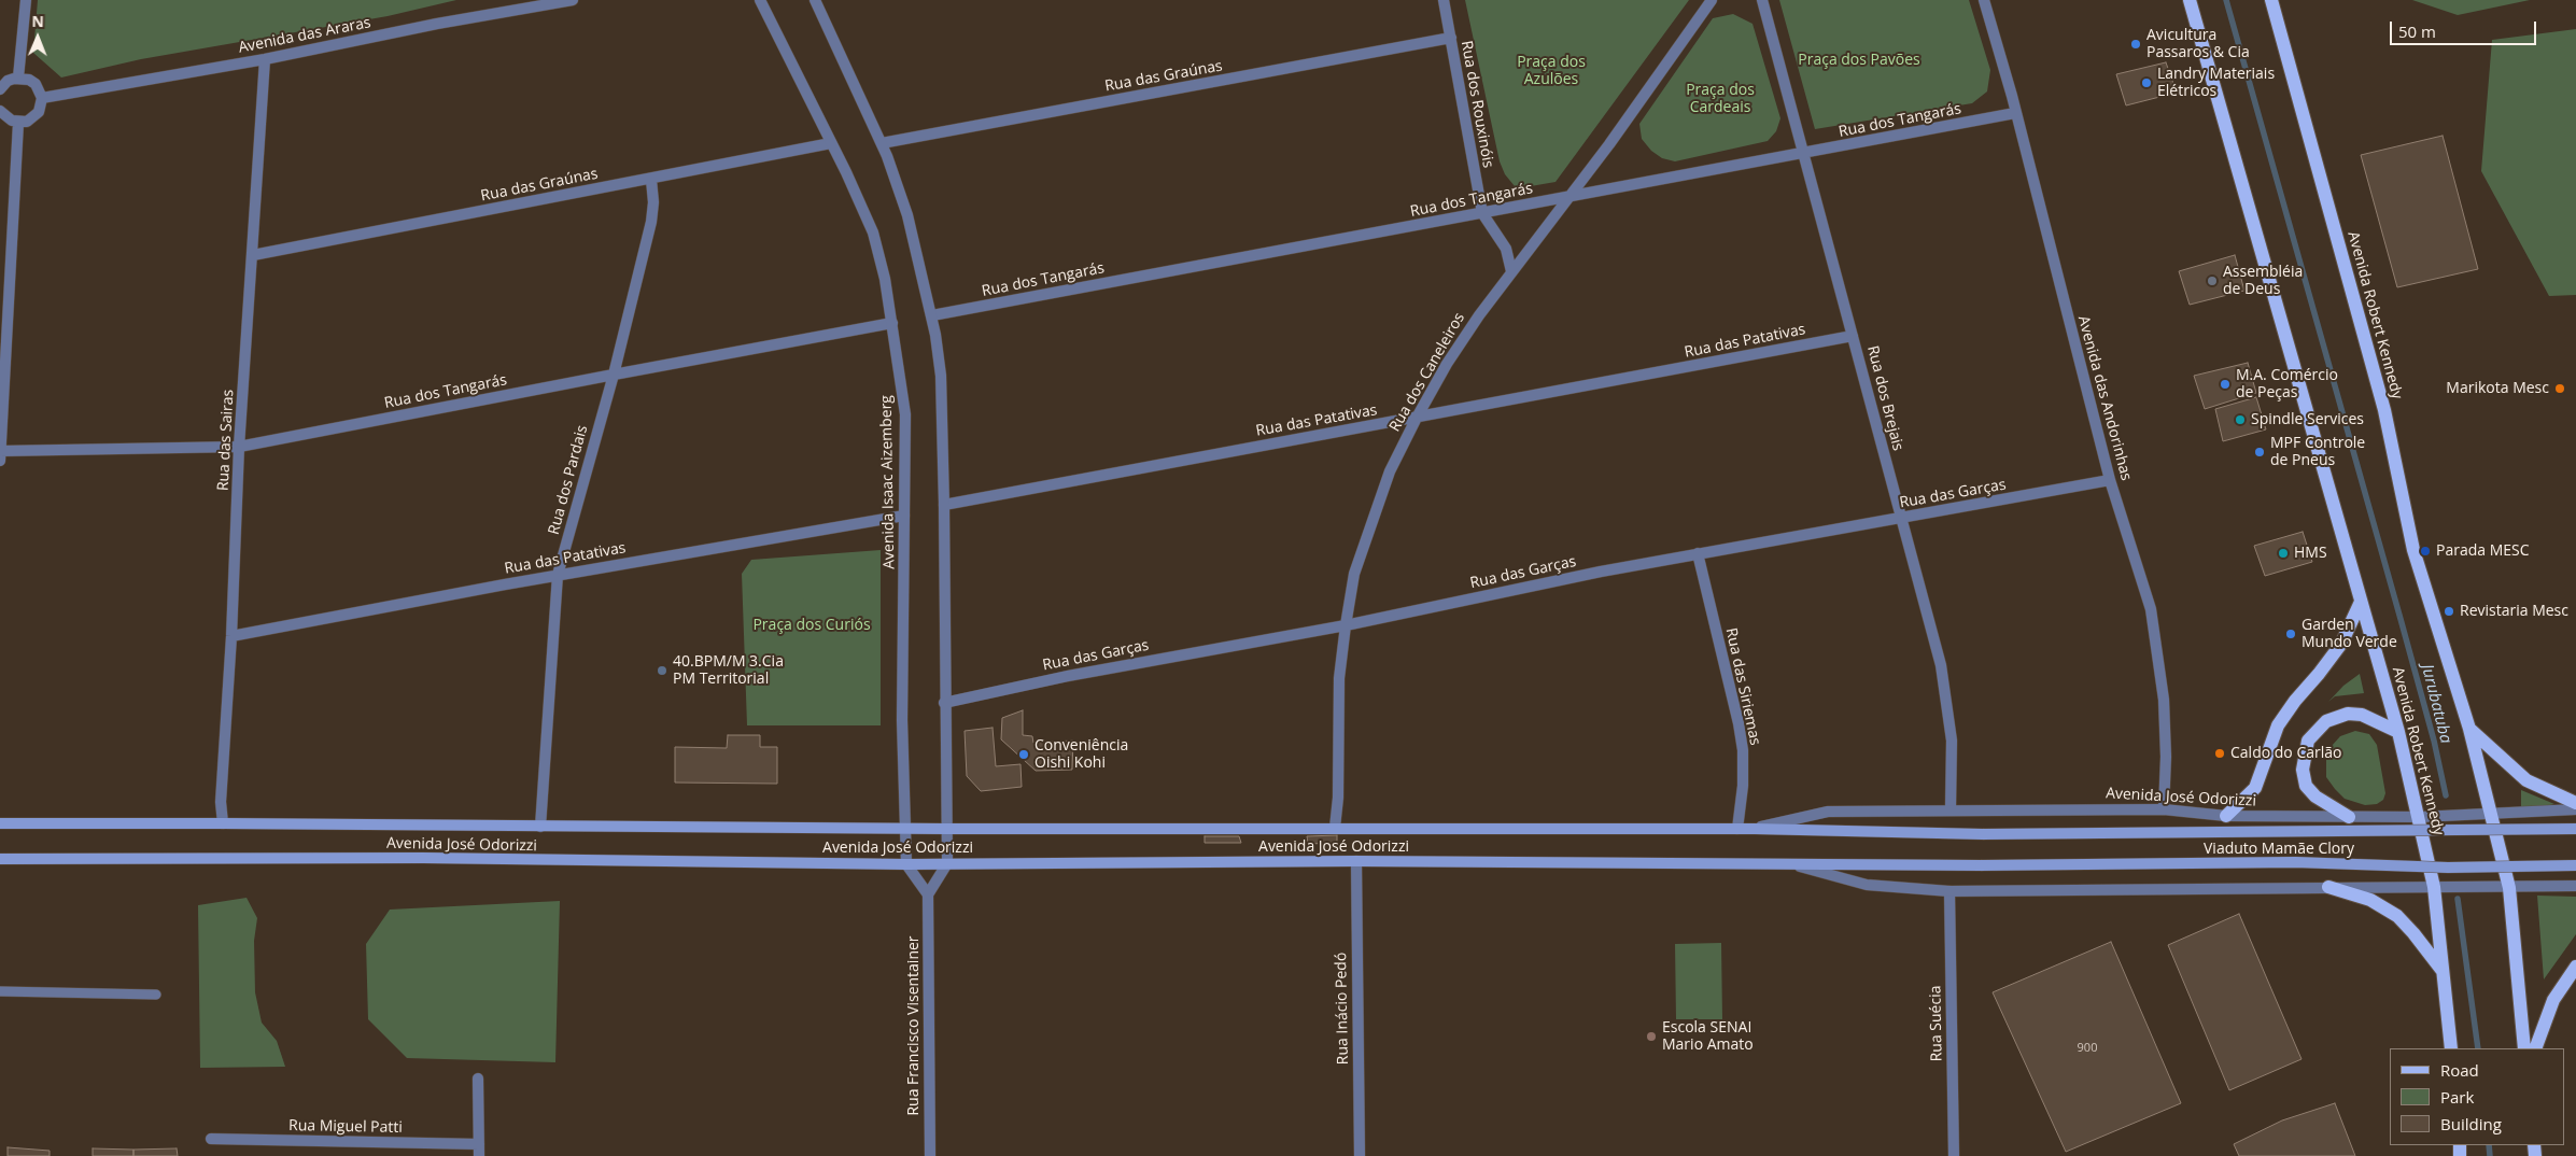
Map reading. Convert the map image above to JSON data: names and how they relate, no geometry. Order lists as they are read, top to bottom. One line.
{"streets":{"main road":["Avenida Robert Kennedy","Avenida José Odorizzi","Viaduto Mamãe Clory"],"street":["Avenida das Araras","Rua das Graúnas","Rua dos Rouxinóis","Rua dos Tangarás","Rua das Patativas","Rua dos Caneleiros","Rua dos Brejais","Avenida das Andorinhas","Rua das Sairas","Rua dos Pardais","Avenida Isaac Aizemberg","Rua das Garças","Rua das Siriemas","Rua Inácio Pedó","Rua Suécia","Rua Francisco Visentainer","Rua Miguel Patti"]},"crossings":[["Avenida das Araras","Rua das Sairas"],["Rua das Graúnas","Rua dos Rouxinóis"],["Rua das Graúnas","Rua das Sairas"],["Rua das Graúnas","Rua dos Pardais"],["Rua das Graúnas","Avenida Isaac Aizemberg"],["Rua dos Rouxinóis","Rua dos Tangarás"],["Rua dos Rouxinóis","Rua dos Caneleiros"],["Rua dos Tangarás","Rua dos Caneleiros"],["Rua dos Tangarás","Rua dos Brejais"],["Rua dos Tangarás","Avenida das Andorinhas"],["Rua dos Tangarás","Rua das Sairas"],["Rua dos Tangarás","Rua dos Pardais"],["Rua dos Tangarás","Avenida Isaac Aizemberg"],["Avenida Robert Kennedy","Avenida José Odorizzi"],["Rua das Patativas","Rua dos Caneleiros"],["Rua das Patativas","Rua dos Brejais"],["Rua das Patativas","Rua das Sairas"],["Rua das Patativas","Rua dos Pardais"],["Rua das Patativas","Avenida Isaac Aizemberg"],["Rua dos Caneleiros","Rua das Garças"],["Rua dos Caneleiros","Avenida José Odorizzi"],["Rua dos Brejais","Rua das Garças"],["Rua dos Brejais","Avenida José Odorizzi"],["Avenida das Andorinhas","Rua das Garças"],["Avenida das Andorinhas","Avenida José Odorizzi"],["Rua das Sairas","Avenida José Odorizzi"],["Rua dos Pardais","Avenida José Odorizzi"],["Avenida Isaac Aizemberg","Avenida José Odorizzi"],["Rua das Garças","Rua das Siriemas"],["Rua das Siriemas","Avenida José Odorizzi"],["Avenida José Odorizzi","Viaduto Mamãe Clory"],["Avenida José Odorizzi","Rua Inácio Pedó"],["Avenida José Odorizzi","Rua Suécia"]],"water":["Jurubatuba"],"parks":["Praça dos Pavões","Praça dos Azulões","Praça dos Cardeais","Praça dos Curiós"],"places":["Avicultura Passaros & Cia","Landry Materiais Elétricos","Assembléia de Deus","M.A. Comércio de Peças","Marikota Mesc","Spindle Services","MPF Controle de Pneus","Parada MESC","HMS","Revistaria Mesc","Garden Mundo Verde","40.BPM/M 3.Cia PM Territorial","Caldo do Carlão","Conveniência Oishi Kohi","Escola SENAI Mario Amato"],"house_numbers":["900"],"legend":["Road","Park","Building"],"scale_bar":"50 m","north":"top"}
